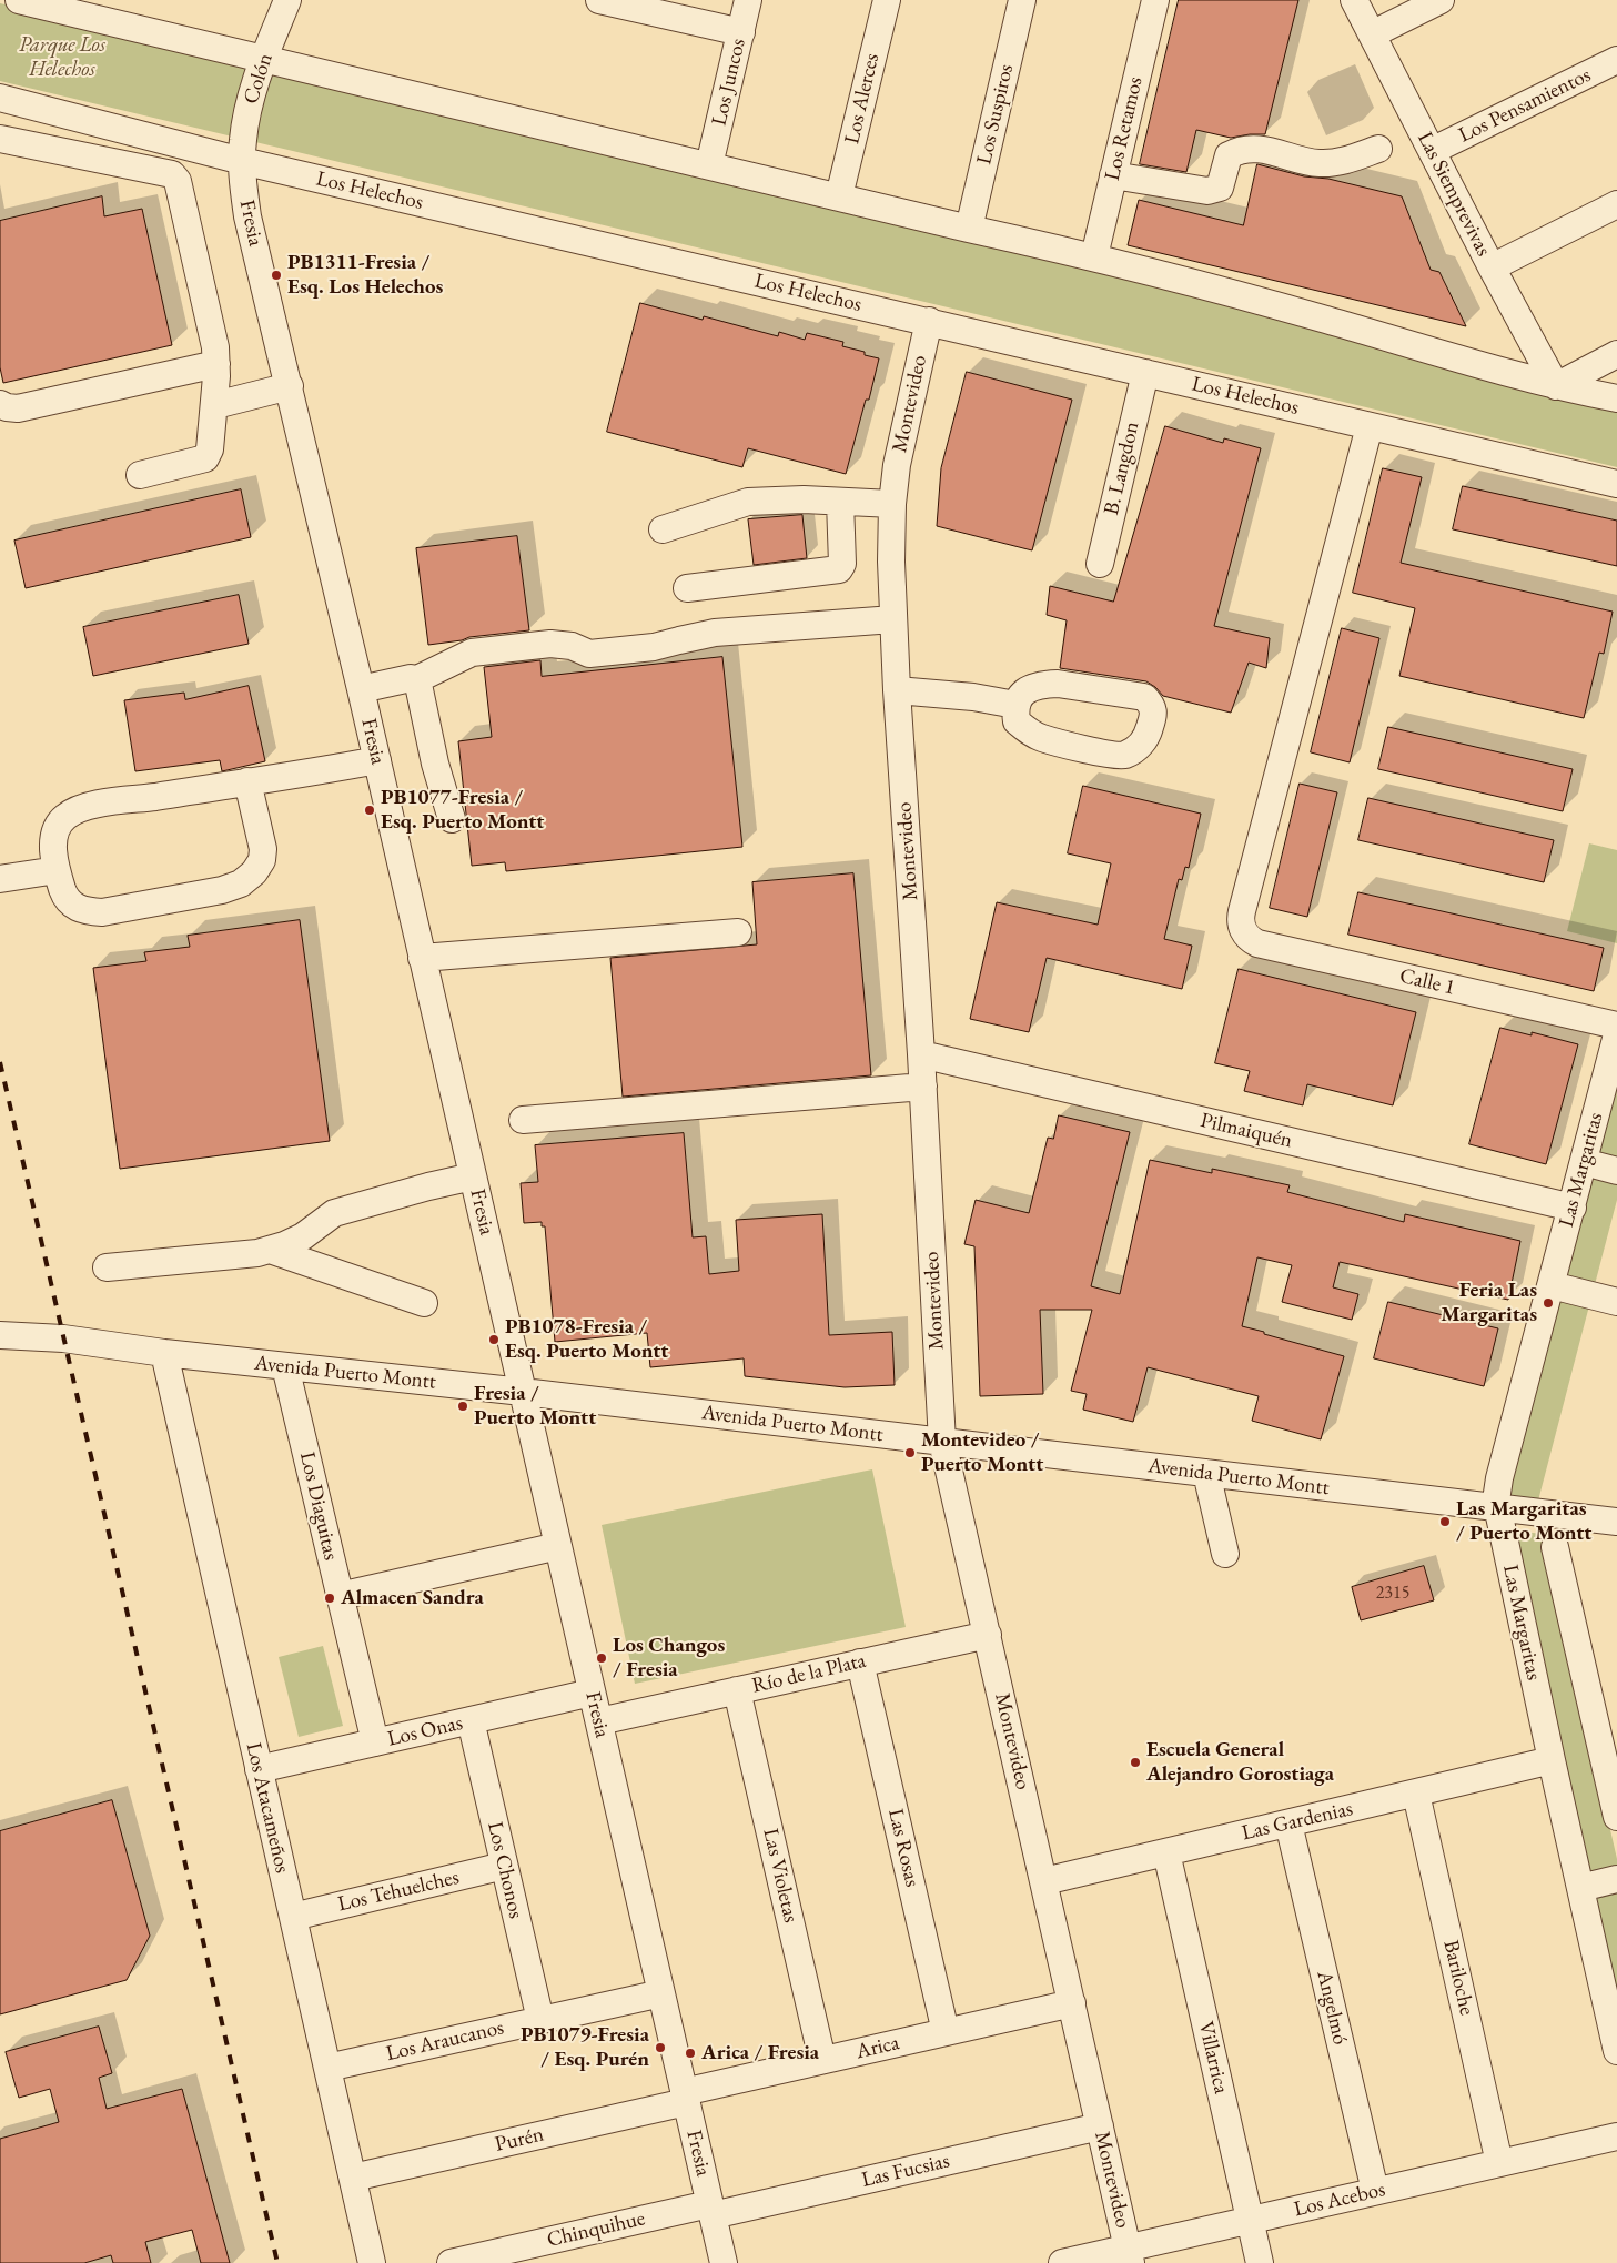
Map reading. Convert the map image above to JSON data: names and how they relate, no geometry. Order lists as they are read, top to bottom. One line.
{"streets":{"street":["Colón","Los Juncos","Los Alerces","Los Pensamientos","Los Suspiros","Los Retamos","Los Helechos","Las Siemprevivas","Fresia","Montevideo","B. Langdon","Calle 1","Pilmaiquén","Las Margaritas","Avenida Puerto Montt","Los Diaguitas","Río de la Plata","Los Onas","Los Atacameños","Las Gardenias","Las Rosas","Los Chonos","Las Violetas","Los Tehuelches","Bariloche","Angelmó","Los Araucanos","Arica","Villarrica","Purén","Las Fucsias","Los Acebos","Chinquihue"]},"crossings":[["Colón","Los Helechos"],["Colón","Fresia"],["Los Pensamientos","Las Siemprevivas"],["Los Helechos","Fresia"],["Los Helechos","Montevideo"],["Los Helechos","B. Langdon"],["Los Helechos","Calle 1"],["Fresia","Avenida Puerto Montt"],["Fresia","Río de la Plata"],["Fresia","Los Onas"],["Fresia","Los Araucanos"],["Fresia","Arica"],["Fresia","Purén"],["Fresia","Las Fucsias"],["Fresia","Chinquihue"],["Montevideo","Pilmaiquén"],["Montevideo","Avenida Puerto Montt"],["Montevideo","Río de la Plata"],["Montevideo","Las Gardenias"],["Montevideo","Arica"],["Montevideo","Las Fucsias"],["Montevideo","Los Acebos"],["Pilmaiquén","Las Margaritas"],["Las Margaritas","Avenida Puerto Montt"],["Las Margaritas","Las Gardenias"],["Avenida Puerto Montt","Los Diaguitas"],["Avenida Puerto Montt","Los Atacameños"],["Los Diaguitas","Los Onas"],["Río de la Plata","Las Rosas"],["Río de la Plata","Las Violetas"],["Los Onas","Los Atacameños"],["Los Onas","Los Chonos"],["Los Atacameños","Los Tehuelches"],["Los Atacameños","Los Araucanos"],["Los Atacameños","Purén"],["Las Gardenias","Bariloche"],["Las Gardenias","Angelmó"],["Las Gardenias","Villarrica"],["Las Rosas","Arica"],["Los Chonos","Los Tehuelches"],["Los Chonos","Los Araucanos"],["Las Violetas","Arica"],["Bariloche","Los Acebos"],["Angelmó","Los Acebos"],["Arica","Purén"],["Villarrica","Los Acebos"],["Las Fucsias","Chinquihue"]],"parks":["Parque Los Helechos"],"places":["PB1311-Fresia / Esq. Los Helechos","PB1077-Fresia / Esq. Puerto Montt","Feria Las Margaritas","PB1078-Fresia / Esq. Puerto Montt","Fresia / Puerto Montt","Montevideo / Puerto Montt","Las Margaritas / Puerto Montt","Almacen Sandra","Los Changos / Fresia","Escuela General Alejandro Gorostiaga","PB1079-Fresia / Esq. Purén","Arica / Fresia"],"house_numbers":["2315"]}
